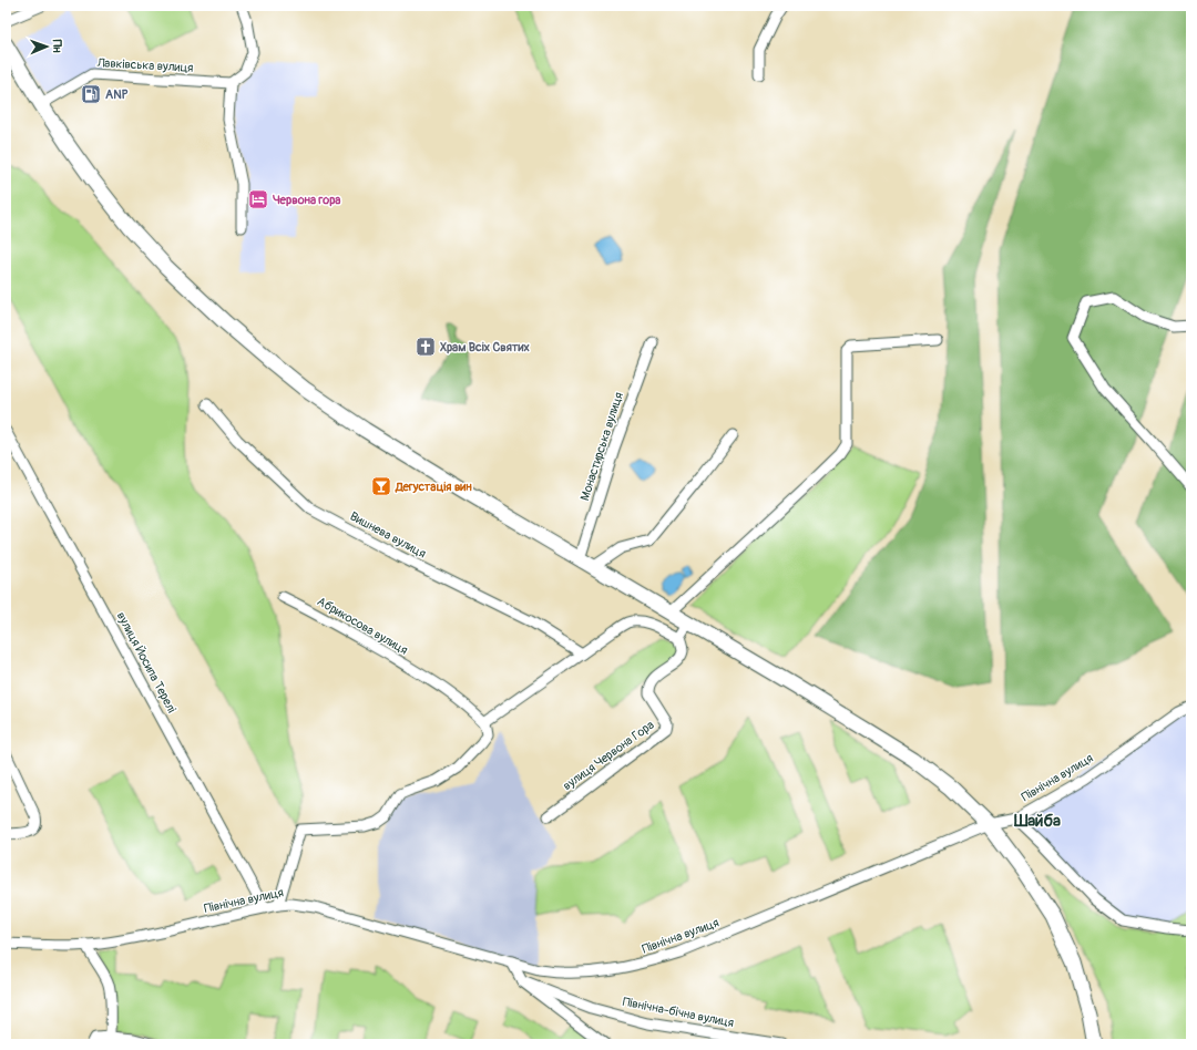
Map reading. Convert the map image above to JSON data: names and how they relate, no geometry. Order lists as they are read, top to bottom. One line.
{"streets":{"street":["Лавківська вулиця","Монастирська вулиця","Вишнева вулиця","Абрикосова вулиця","вулиця Йосипа Терелі","вулиця Червона Гора","Північна вулиця","Північна-бічна вулиця"]},"crossings":[["вулиця Йосипа Терелі","Північна вулиця"]],"districts":["Шайба"],"places":{"fuel station":["ANP"],"hotel":["Червона гора"],"church":["Храм Всіх Святих"],"bar":["Дегустація вин"]},"north":"right"}
